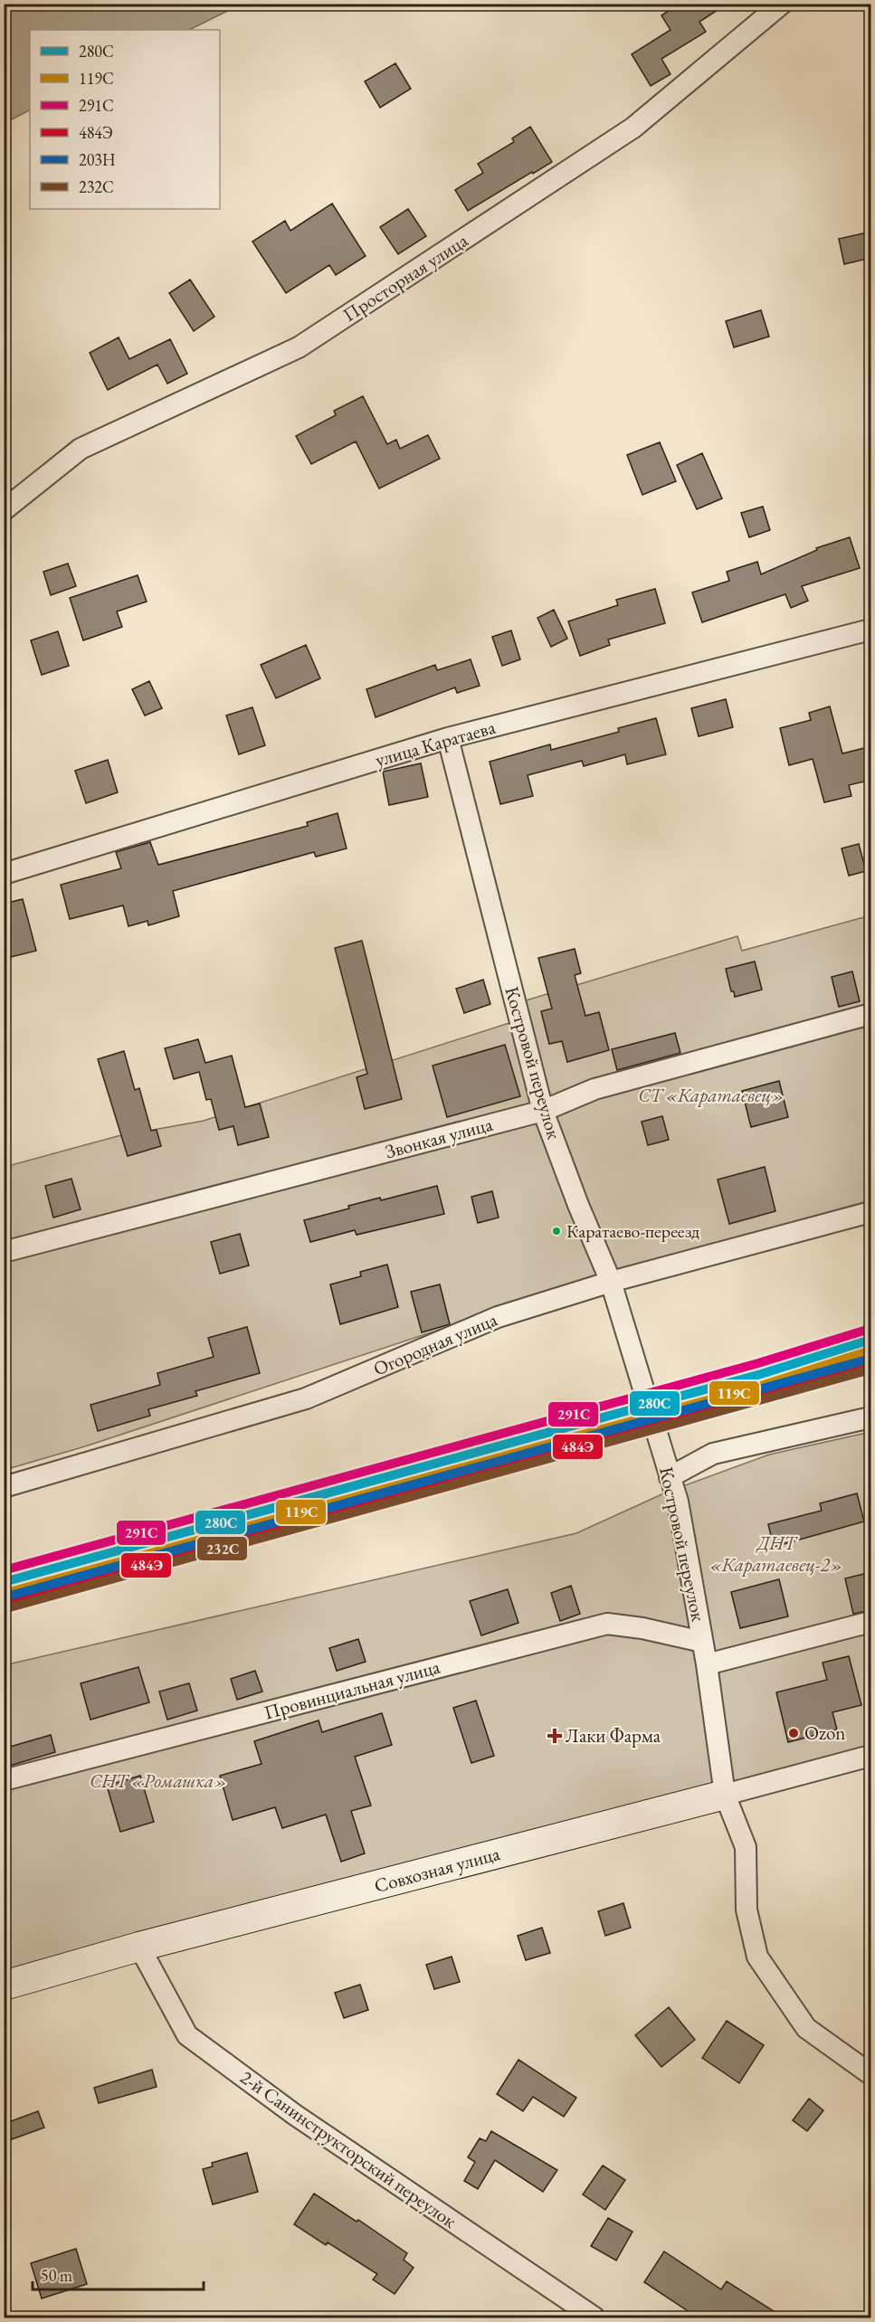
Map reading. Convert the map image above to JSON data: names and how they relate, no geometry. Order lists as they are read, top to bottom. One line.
{"streets":{"street":["Просторная улица","улица Каратаева","Костровой переулок","Звонкая улица","Огородная улица","Провинциальная улица","Совхозная улица","2-й Санинструкторский переулок"]},"crossings":[["улица Каратаева","Костровой переулок"],["Костровой переулок","Звонкая улица"],["Костровой переулок","Огородная улица"],["Костровой переулок","Провинциальная улица"],["Костровой переулок","Совхозная улица"],["Совхозная улица","2-й Санинструкторский переулок"]],"parks":["СТ «Каратаевец»","ДНТ «Каратаевец-2»","СНТ «Ромашка»"],"places":{"other":["Каратаево-переезд","Ozon"],"health":["Лаки Фарма"]},"lines":["transit line 291С","transit line 280С","transit line 119С","transit line 203Н","transit line 484Э","transit line 232C"],"legend":["280С","119С","291С","484Э","203Н","232C"],"scale_bar":"50 m"}
